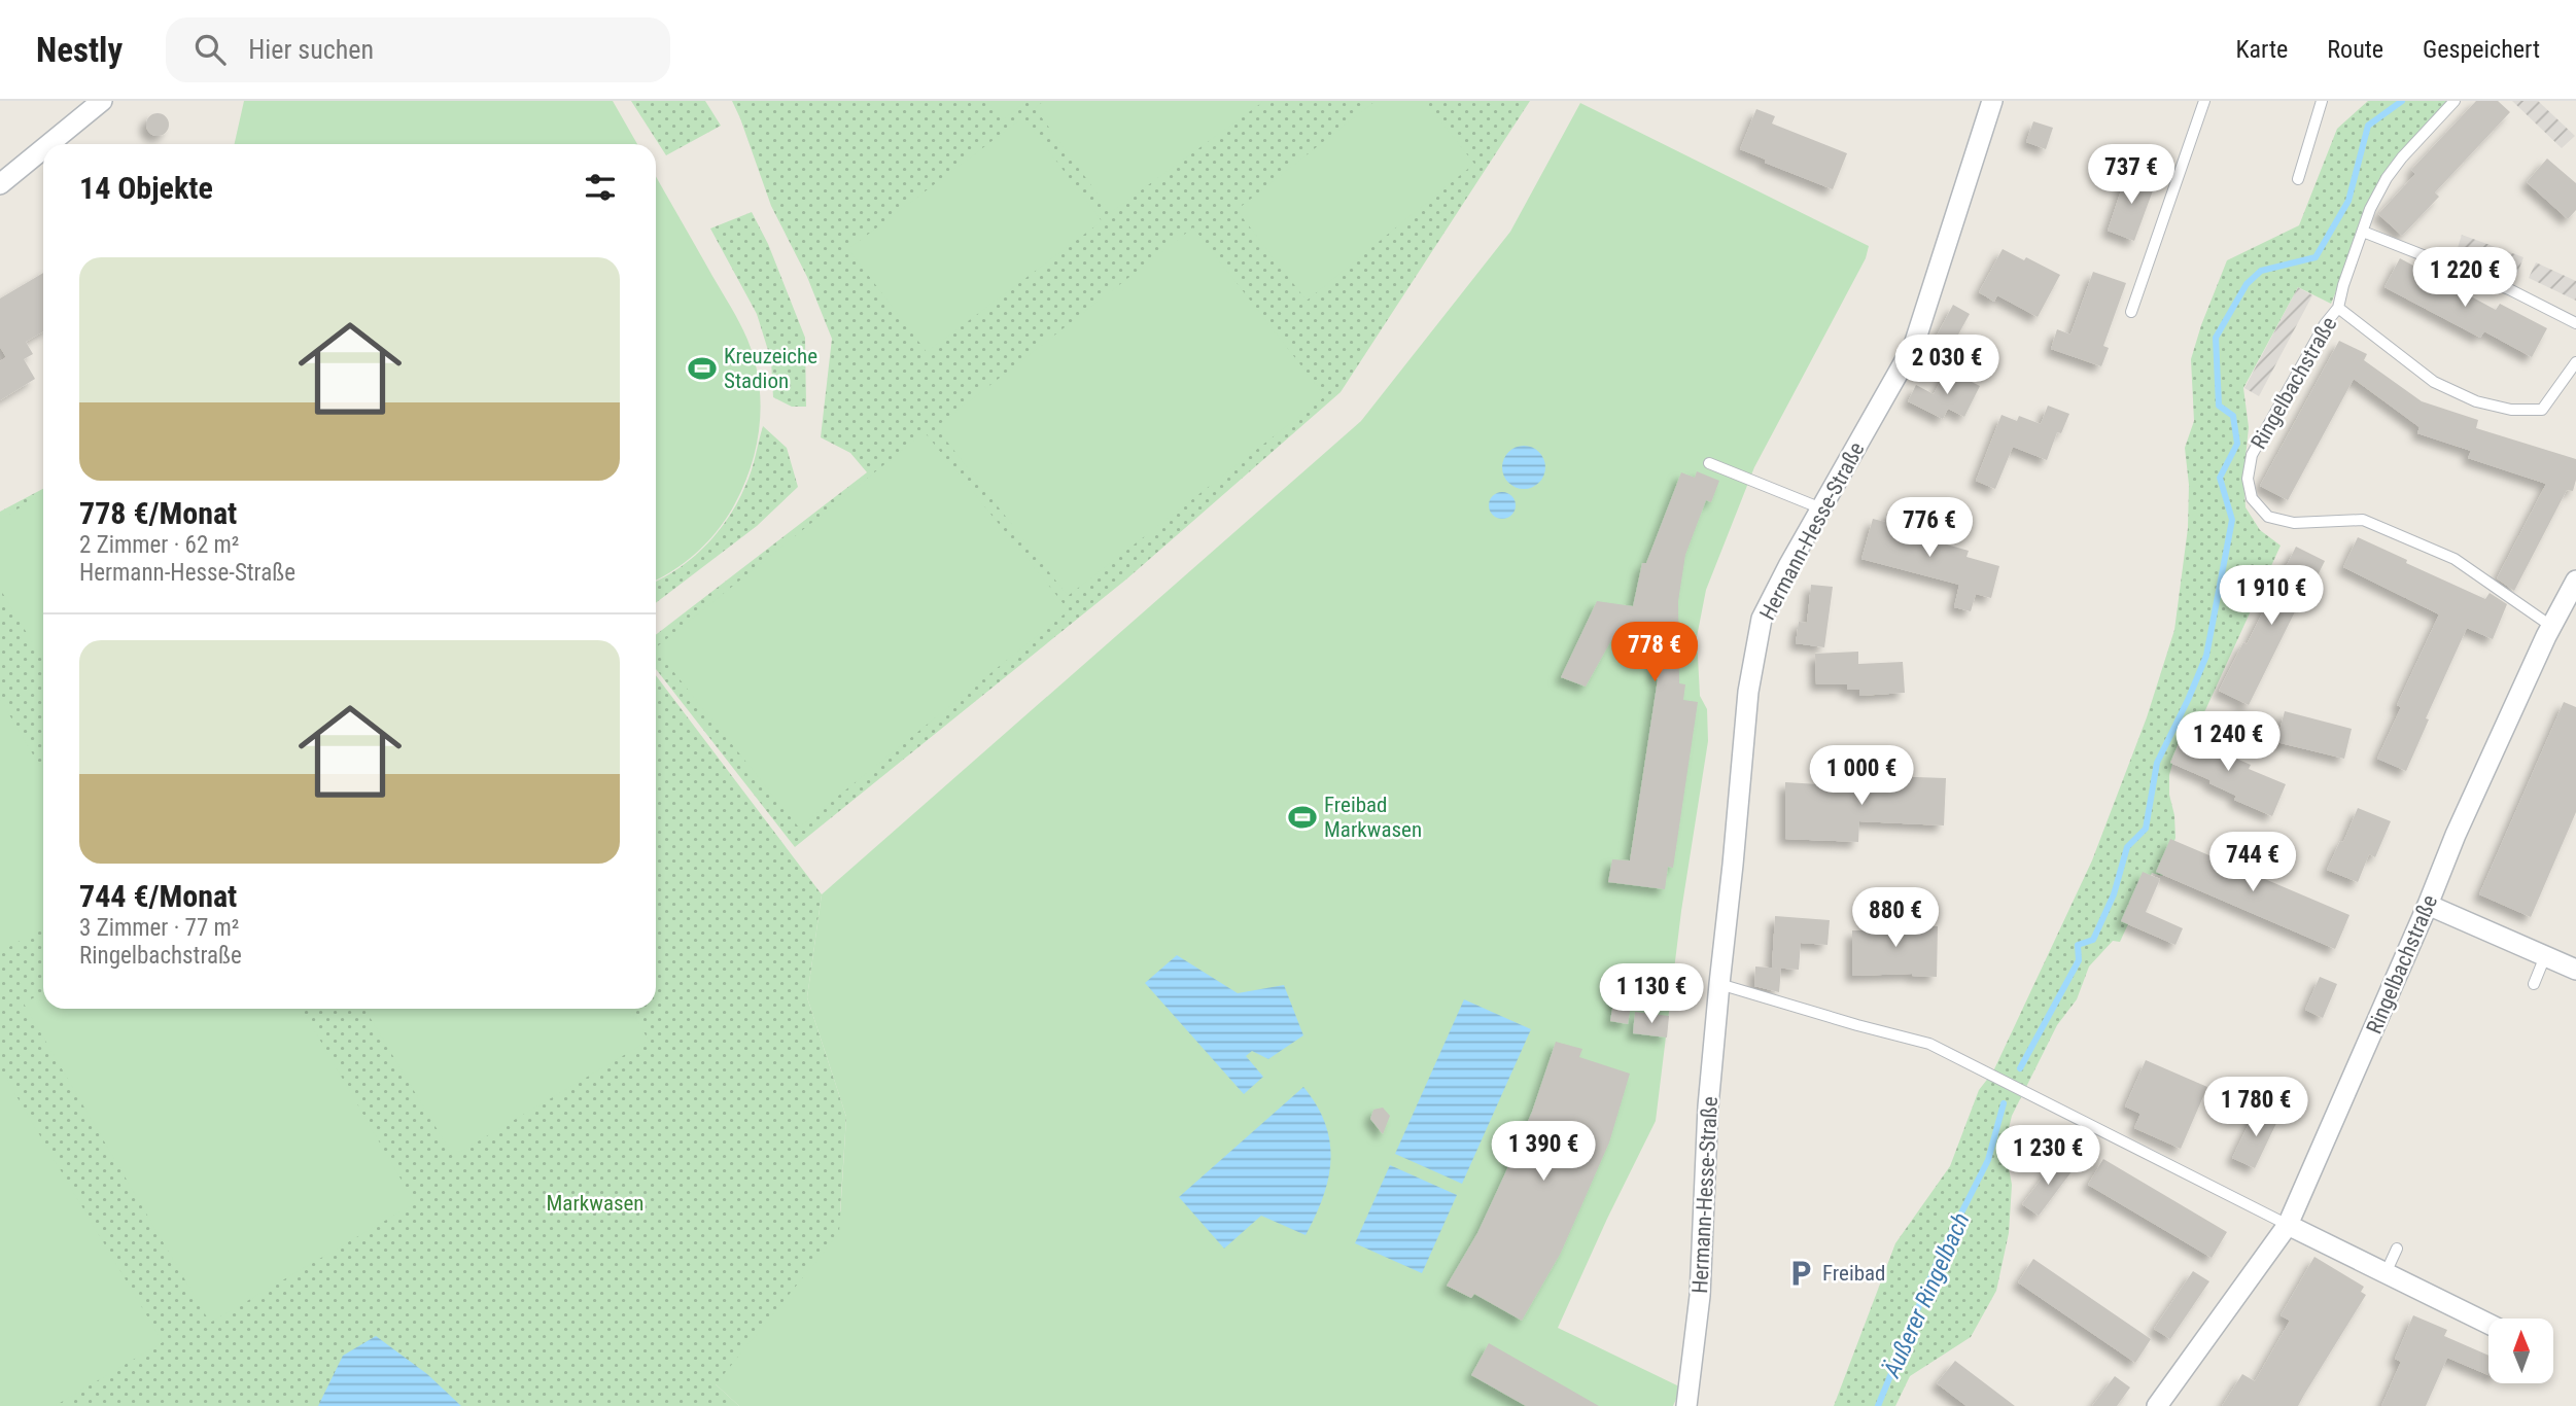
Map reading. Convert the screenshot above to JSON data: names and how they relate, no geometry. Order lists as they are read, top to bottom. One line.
{"streets":{"street":["Ringelbachstraße","Hermann-Hesse-Straße"]},"water":["Äußerer Ringelbach"],"parks":["Markwasen"],"places":{"sports":["Kreuzeiche Stadion","Freibad Markwasen"],"parking":["Freibad"]},"north":"top","page":{"header":"Nestly","search":"Hier suchen","nav":["Karte","Route","Gespeichert"],"price":["737 €","1 220 €","2 030 €","776 €","1 910 €","778 €","1 240 €","1 000 €","744 €","880 €","1 130 €","1 780 €","1 390 €","1 230 €"],"heading":"14 Objekte","list":[{"name":"778 €/Monat","note":"2 Zimmer · 62 m² · Hermann-Hesse-Straße"},{"name":"744 €/Monat","note":"3 Zimmer · 77 m² · Ringelbachstraße"}]}}
